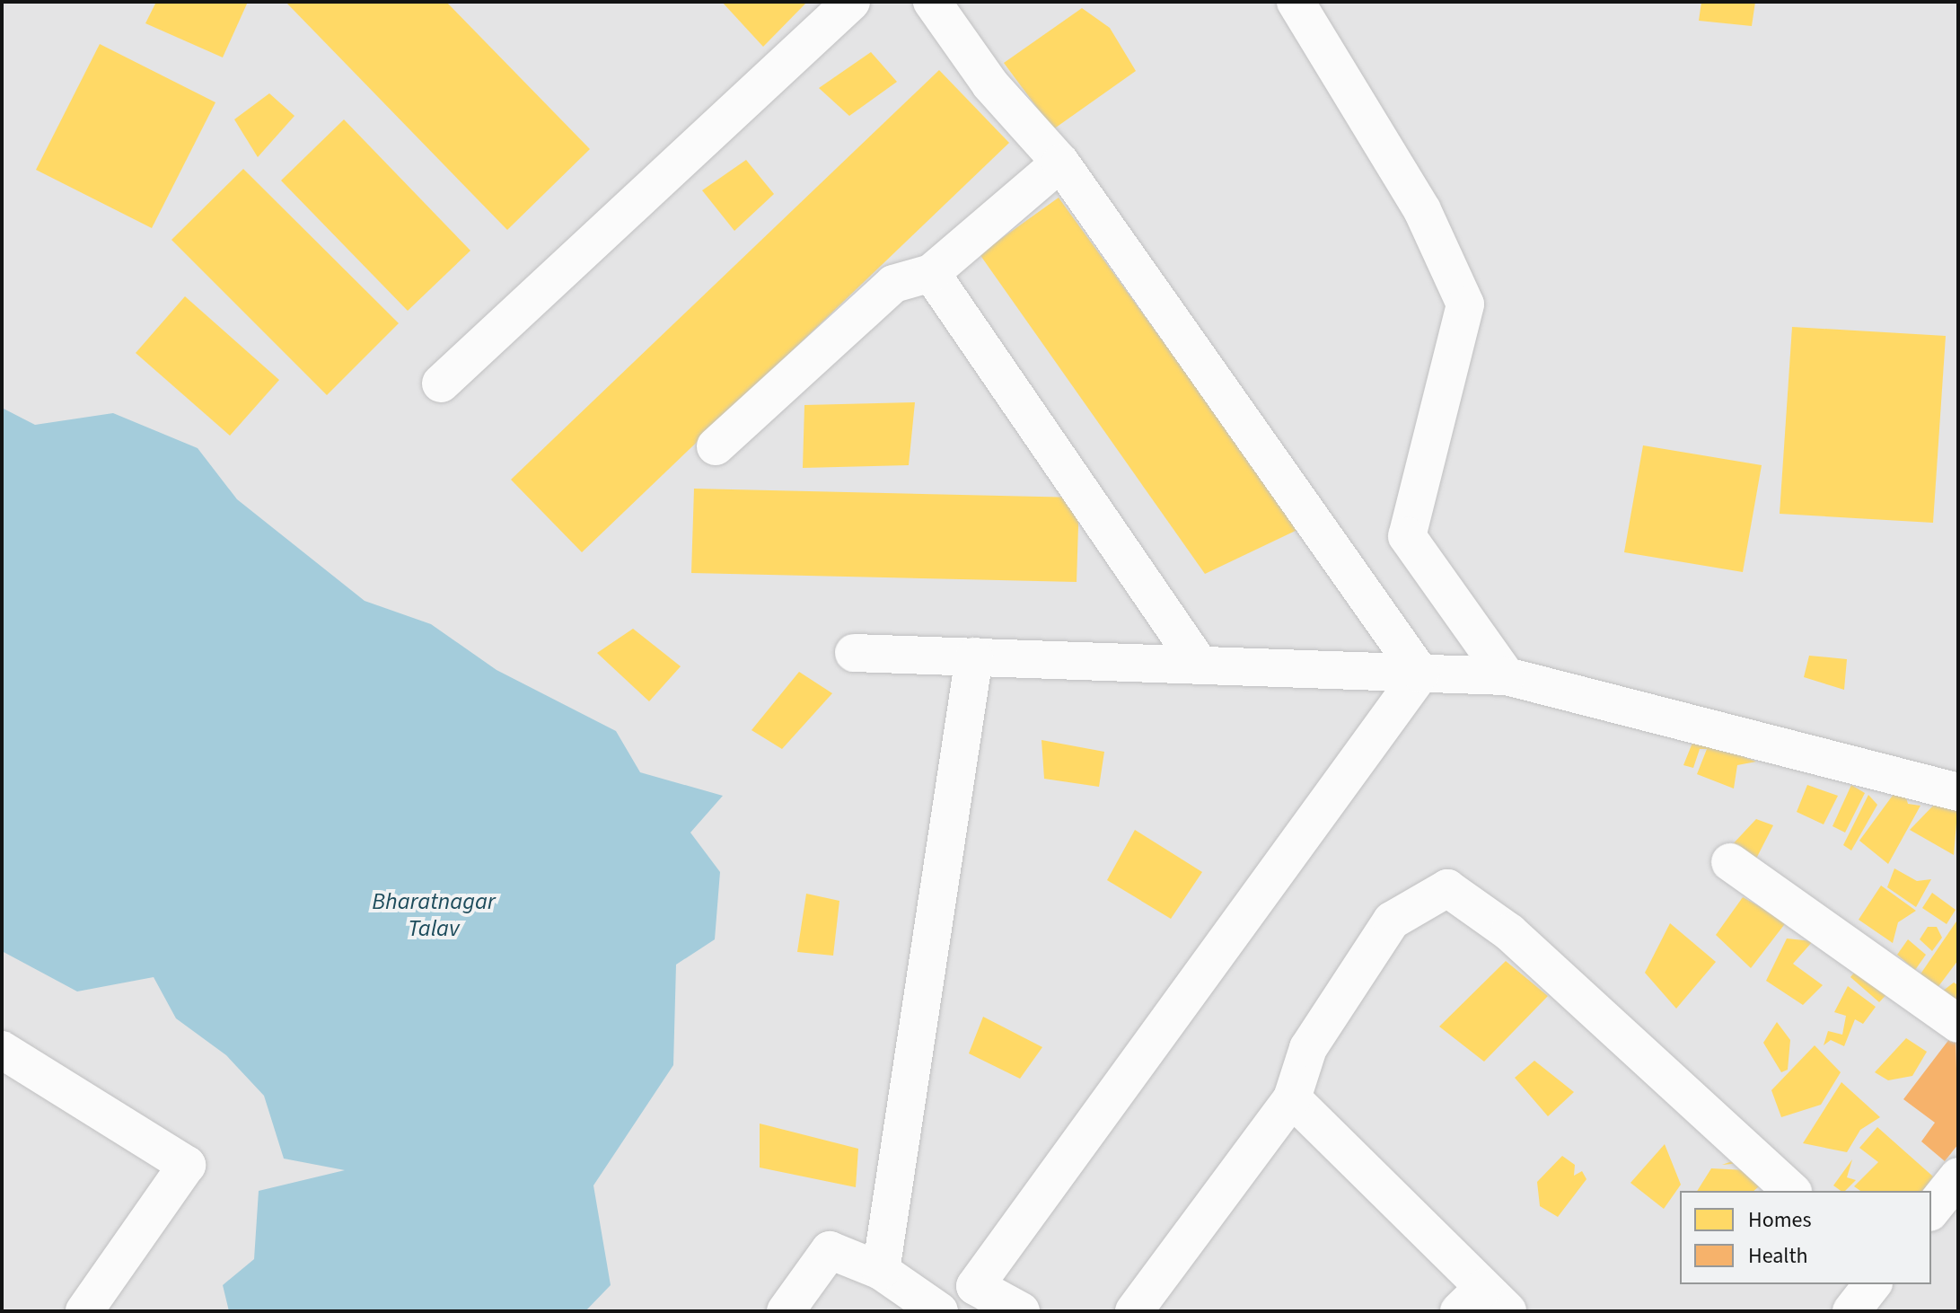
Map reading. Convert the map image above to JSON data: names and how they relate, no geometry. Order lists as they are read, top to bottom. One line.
{"water":["Bharatnagar Talav"],"legend":["Homes","Health"]}
